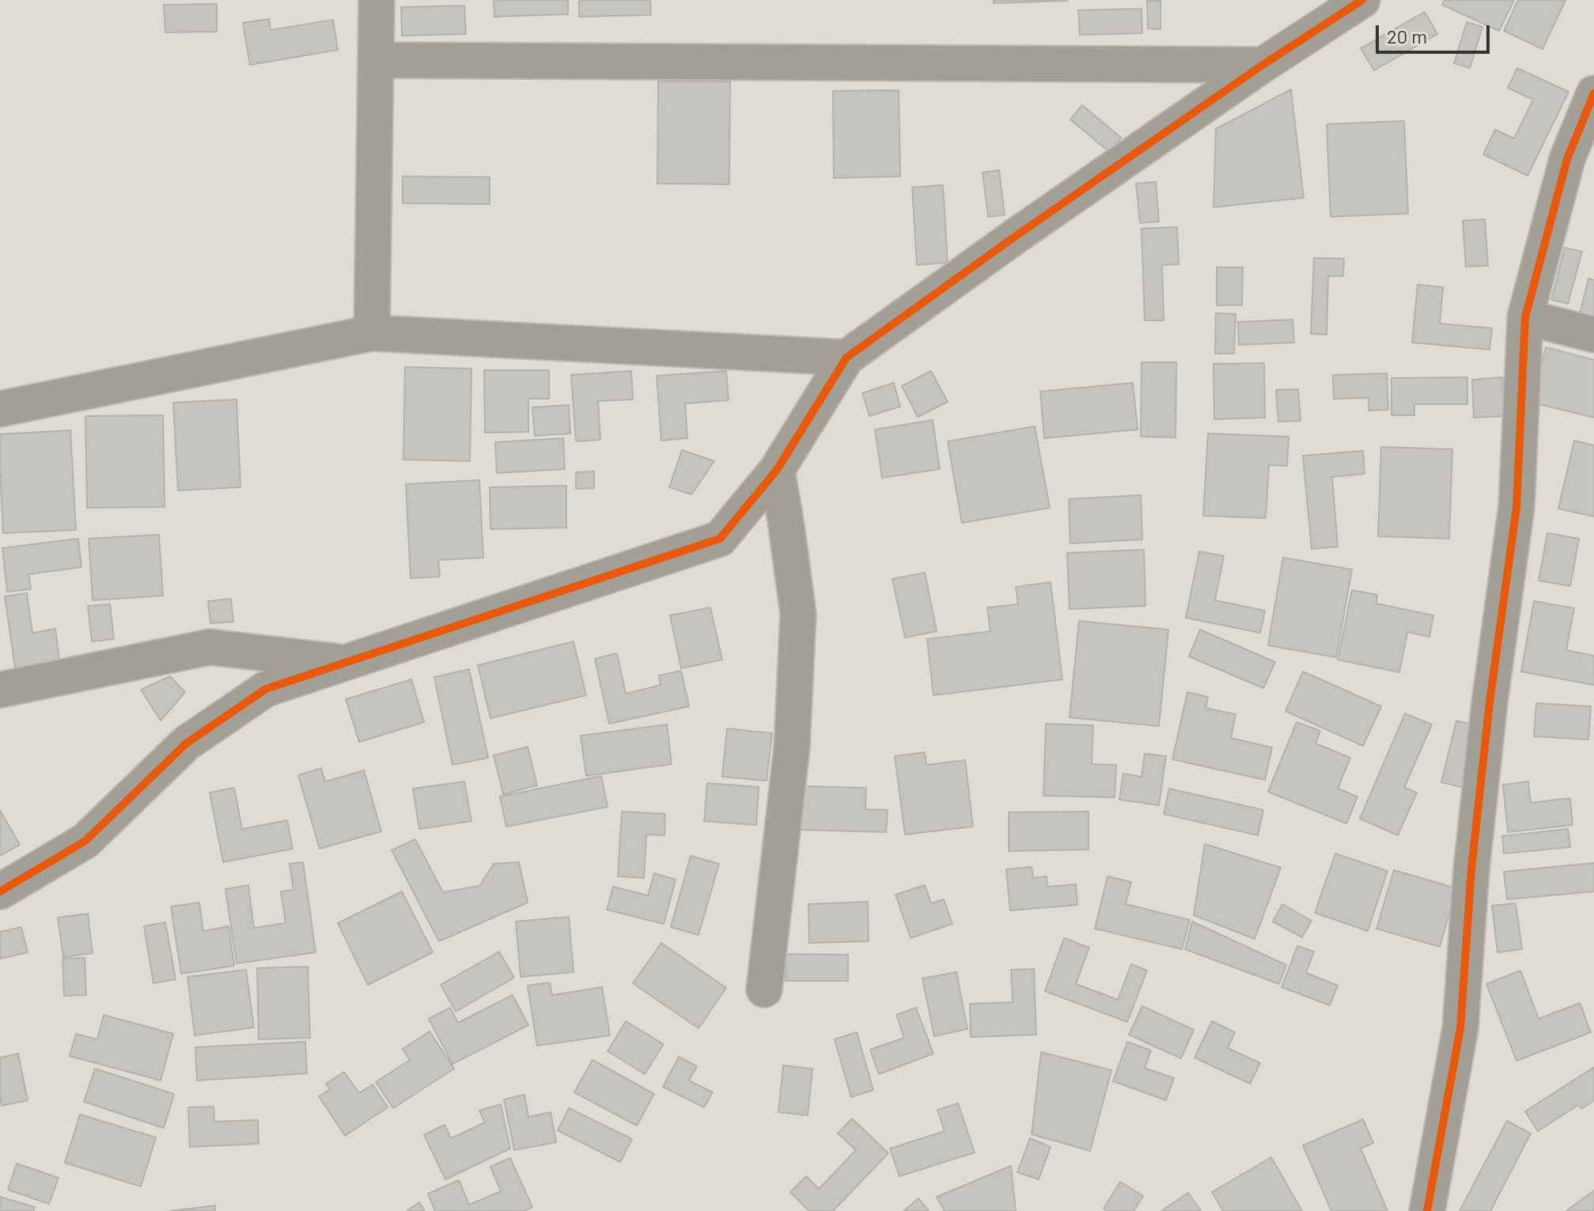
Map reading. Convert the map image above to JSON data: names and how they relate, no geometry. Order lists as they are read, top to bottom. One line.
{"scale_bar":"20 m"}
